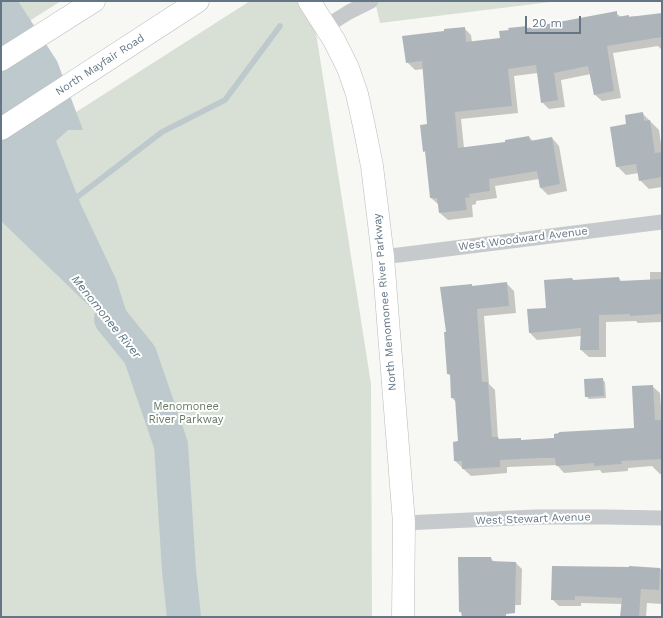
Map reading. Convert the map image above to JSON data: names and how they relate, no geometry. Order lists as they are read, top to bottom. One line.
{"streets":{"street":["North Mayfair Road","West Woodward Avenue","North Menomonee River Parkway","West Stewart Avenue"]},"crossings":[["West Woodward Avenue","North Menomonee River Parkway"],["North Menomonee River Parkway","West Stewart Avenue"]],"water":["Menomonee River"],"parks":["Menomonee River Parkway"],"scale_bar":"20 m"}
